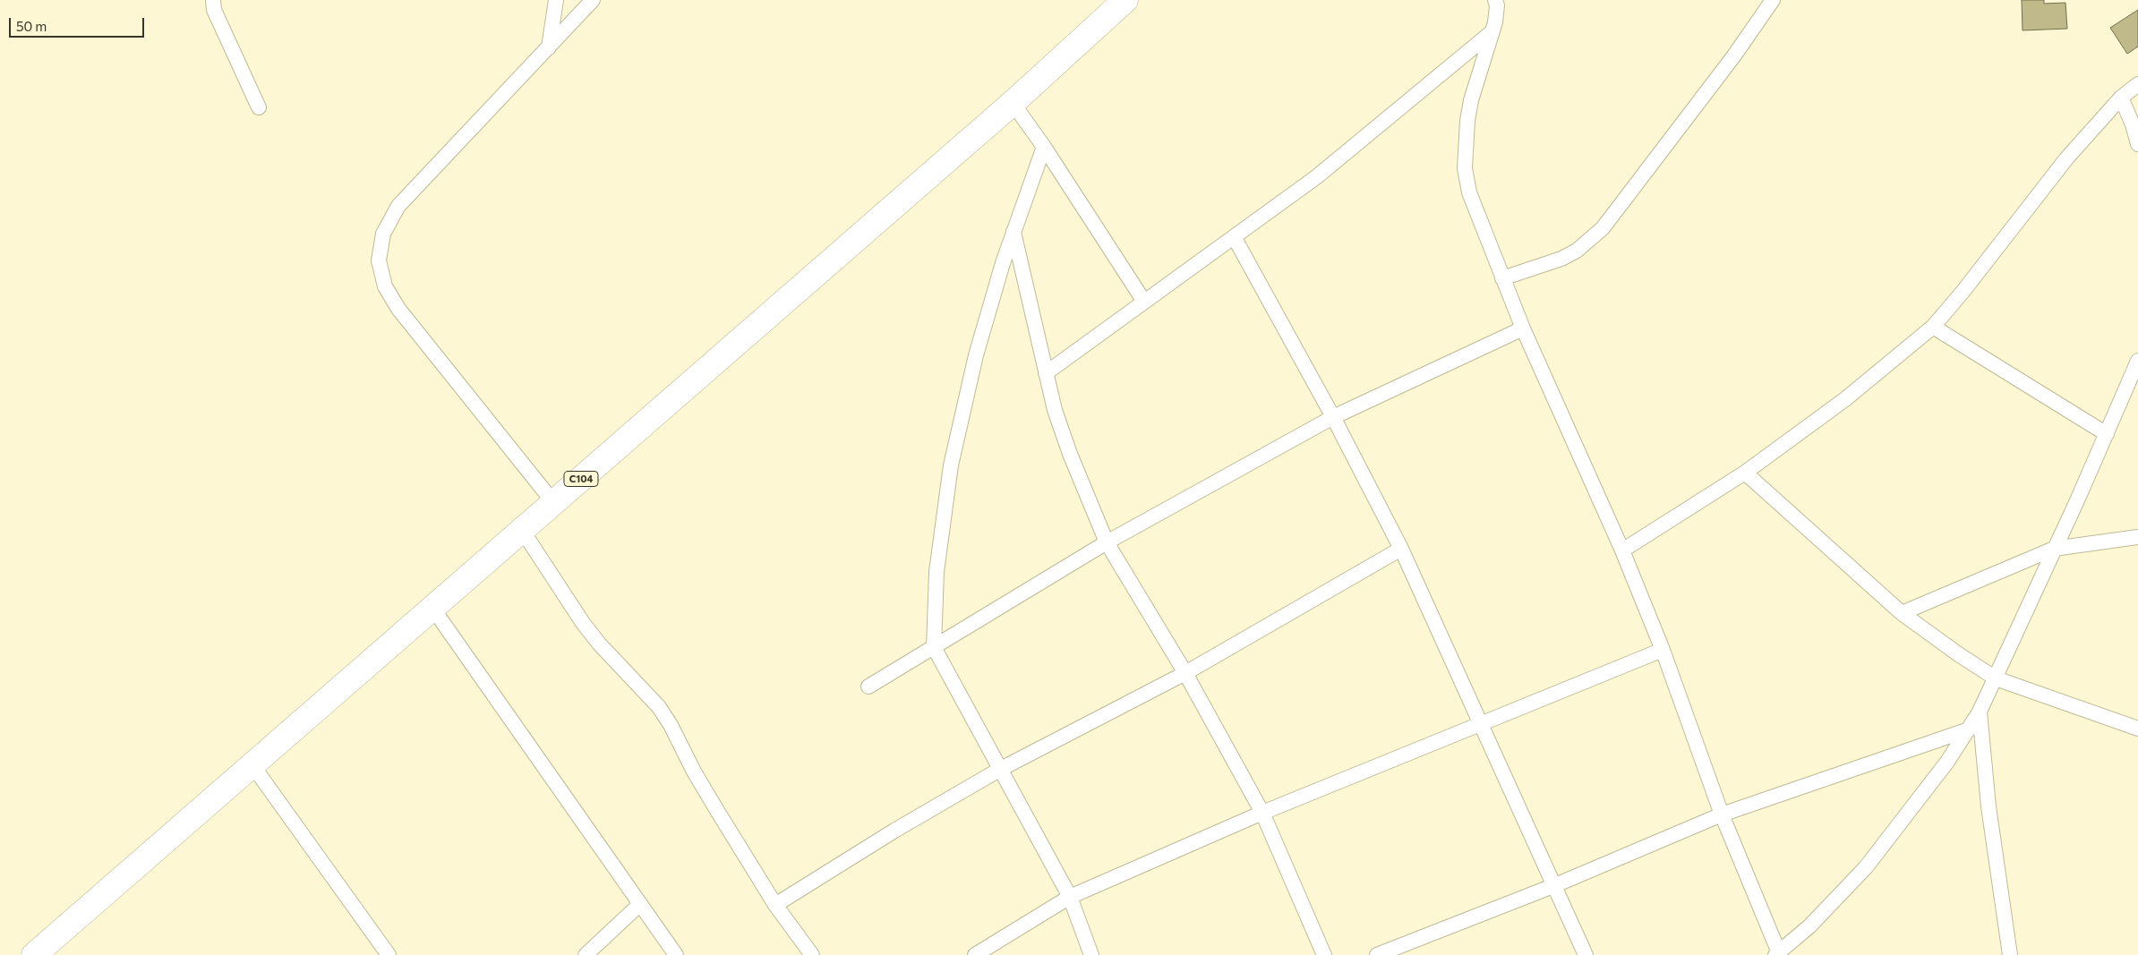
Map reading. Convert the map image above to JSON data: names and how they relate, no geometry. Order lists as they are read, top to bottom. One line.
{"streets":{"highway":["C104"]},"scale_bar":"50 m"}
